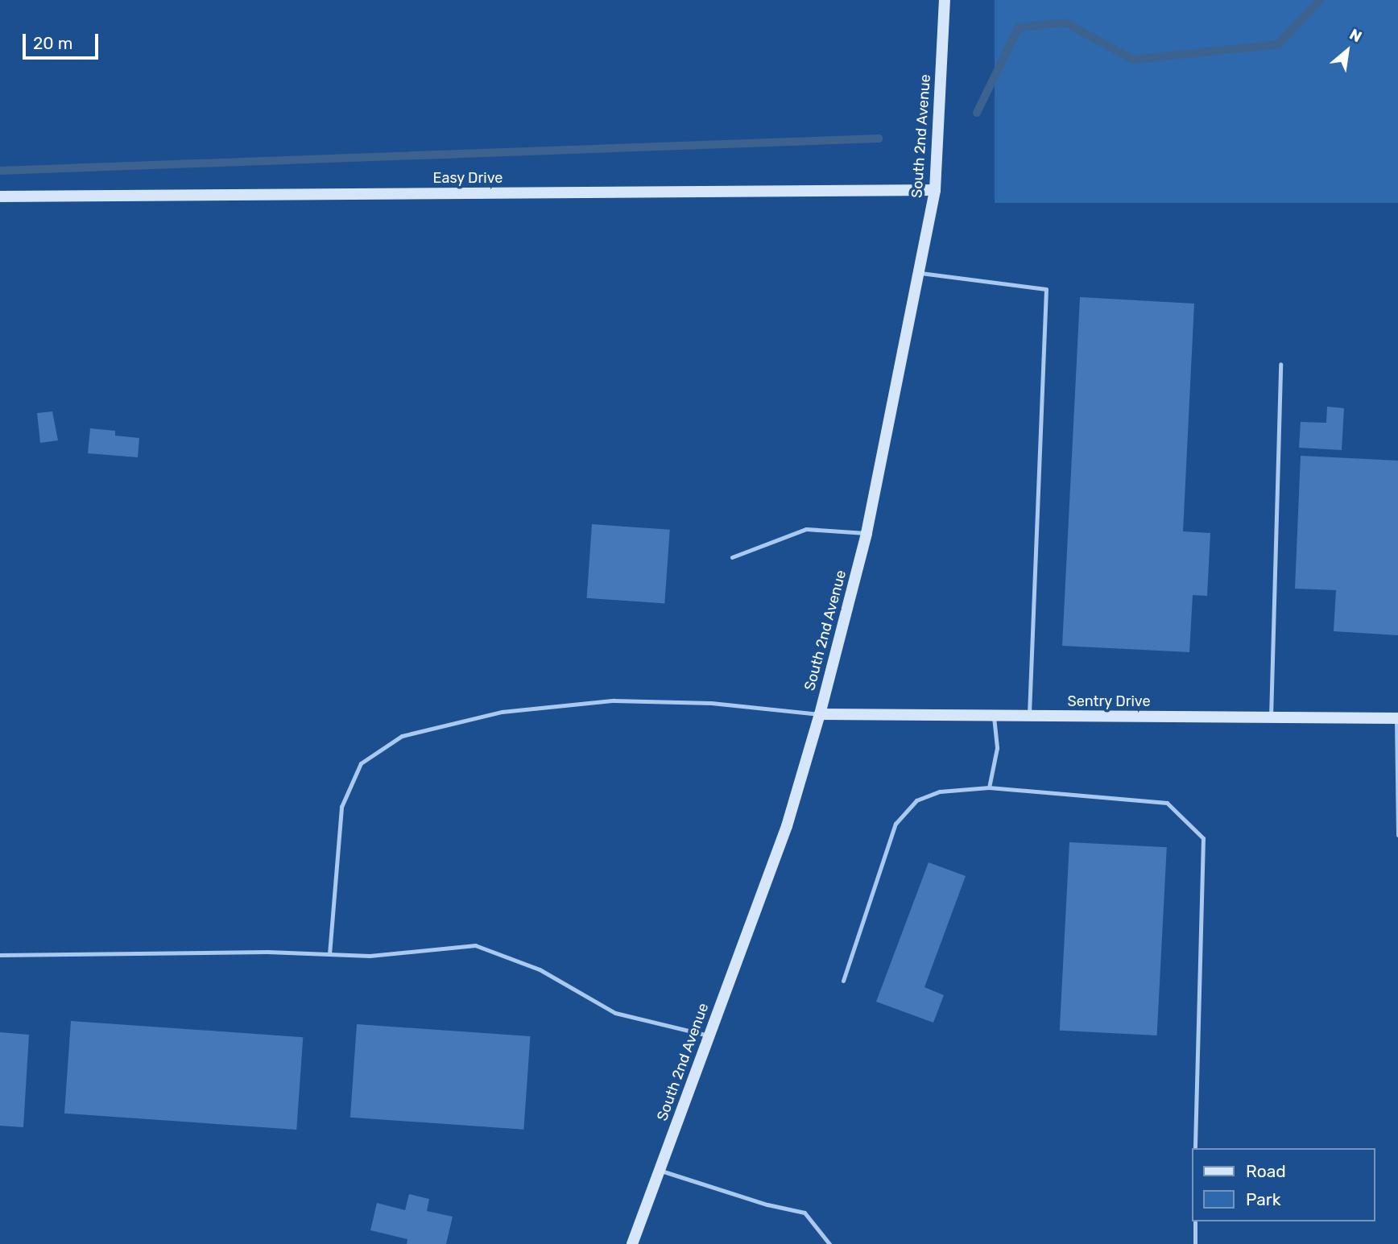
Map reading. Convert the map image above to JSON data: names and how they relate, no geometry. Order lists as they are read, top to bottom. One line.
{"streets":{"street":["South 2nd Avenue","Easy Drive","Sentry Drive"]},"crossings":[["South 2nd Avenue","Easy Drive"],["South 2nd Avenue","Sentry Drive"]],"legend":["Road","Park"],"scale_bar":"20 m","north":"top right"}
